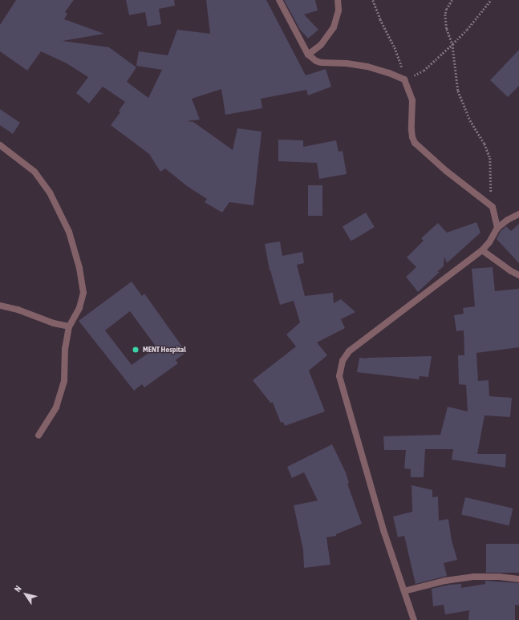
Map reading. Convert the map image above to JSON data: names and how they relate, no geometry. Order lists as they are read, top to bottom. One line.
{"places":["MENT Hospital"],"north":"top left"}
